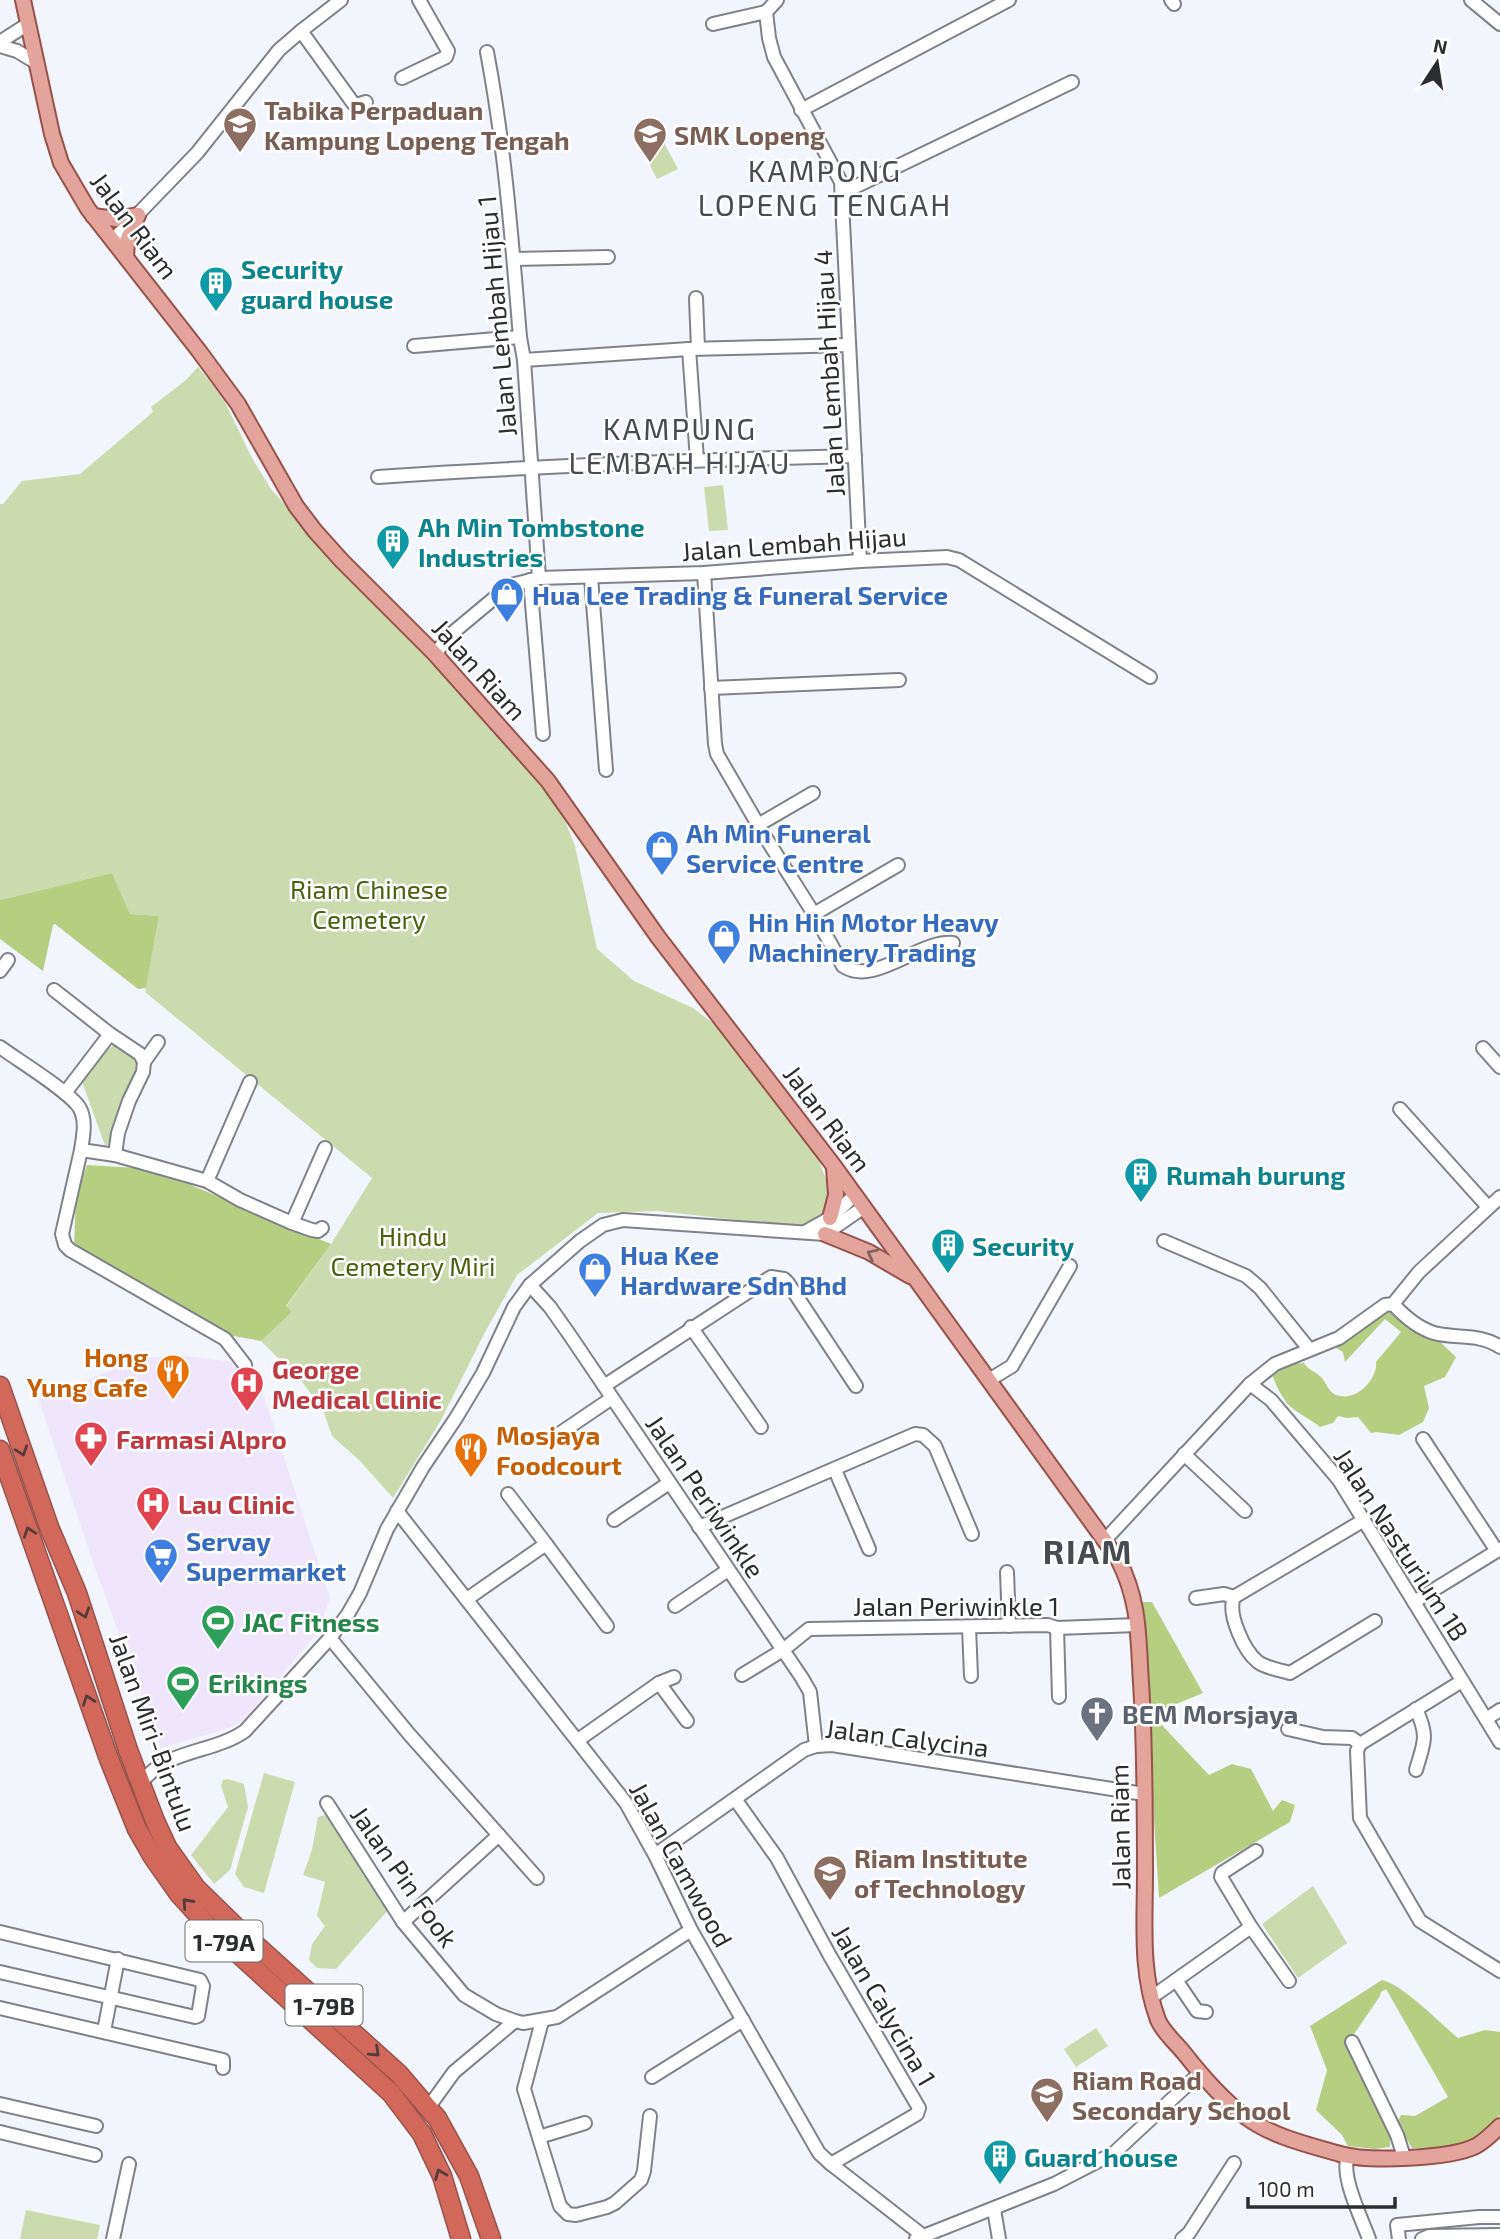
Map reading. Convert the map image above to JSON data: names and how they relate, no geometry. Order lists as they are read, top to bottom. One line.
{"streets":{"highway":["Jalan Miri-Bintulu","1-79A","1-79B"],"main road":["Jalan Riam"],"street":["Jalan Lembah Hijau 1","Jalan Lembah Hijau 4","Jalan Lembah Hijau","Jalan Periwinkle","Jalan Nasturium 1B","Jalan Periwinkle 1","Jalan Calycina","Jalan Camwood","Jalan Pin Fook","Jalan Calycina 1"]},"crossings":[["Jalan Riam","Jalan Lembah Hijau"],["Jalan Riam","Jalan Periwinkle 1"],["Jalan Riam","Jalan Calycina"],["Jalan Lembah Hijau 1","Jalan Lembah Hijau"],["Jalan Lembah Hijau 4","Jalan Lembah Hijau"],["Jalan Periwinkle","Jalan Periwinkle 1"],["Jalan Periwinkle","Jalan Calycina"],["Jalan Calycina","Jalan Camwood"],["Jalan Calycina","Jalan Calycina 1"],["Jalan Camwood","Jalan Pin Fook"],["Jalan Camwood","Jalan Calycina 1"]],"districts":["KAMPONG LOPENG TENGAH","KAMPUNG LEMBAH HIJAU","RIAM"],"parks":["Riam Chinese Cemetery","Hindu Cemetery Miri"],"places":{"school or university":["Tabika Perpaduan Kampung Lopeng Tengah","SMK Lopeng","Riam Institute of Technology","Riam Road Secondary School"],"building":["Security guard house","Ah Min Tombstone Industries","Rumah burung","Security","Guard house"],"shop":["Hua Lee Trading & Funeral Service","Ah Min Funeral Service Centre","Hin Hin Motor Heavy Machinery Trading","Hua Kee Hardware Sdn Bhd"],"restaurant":["Hong Yung Cafe","Mosjaya Foodcourt"],"hospital":["George Medical Clinic","Lau Clinic"],"pharmacy":["Farmasi Alpro"],"supermarket":["Servay Supermarket"],"sports":["JAC Fitness","Erikings"],"church":["BEM Morsjaya"]},"scale_bar":"100 m","north":"top"}
